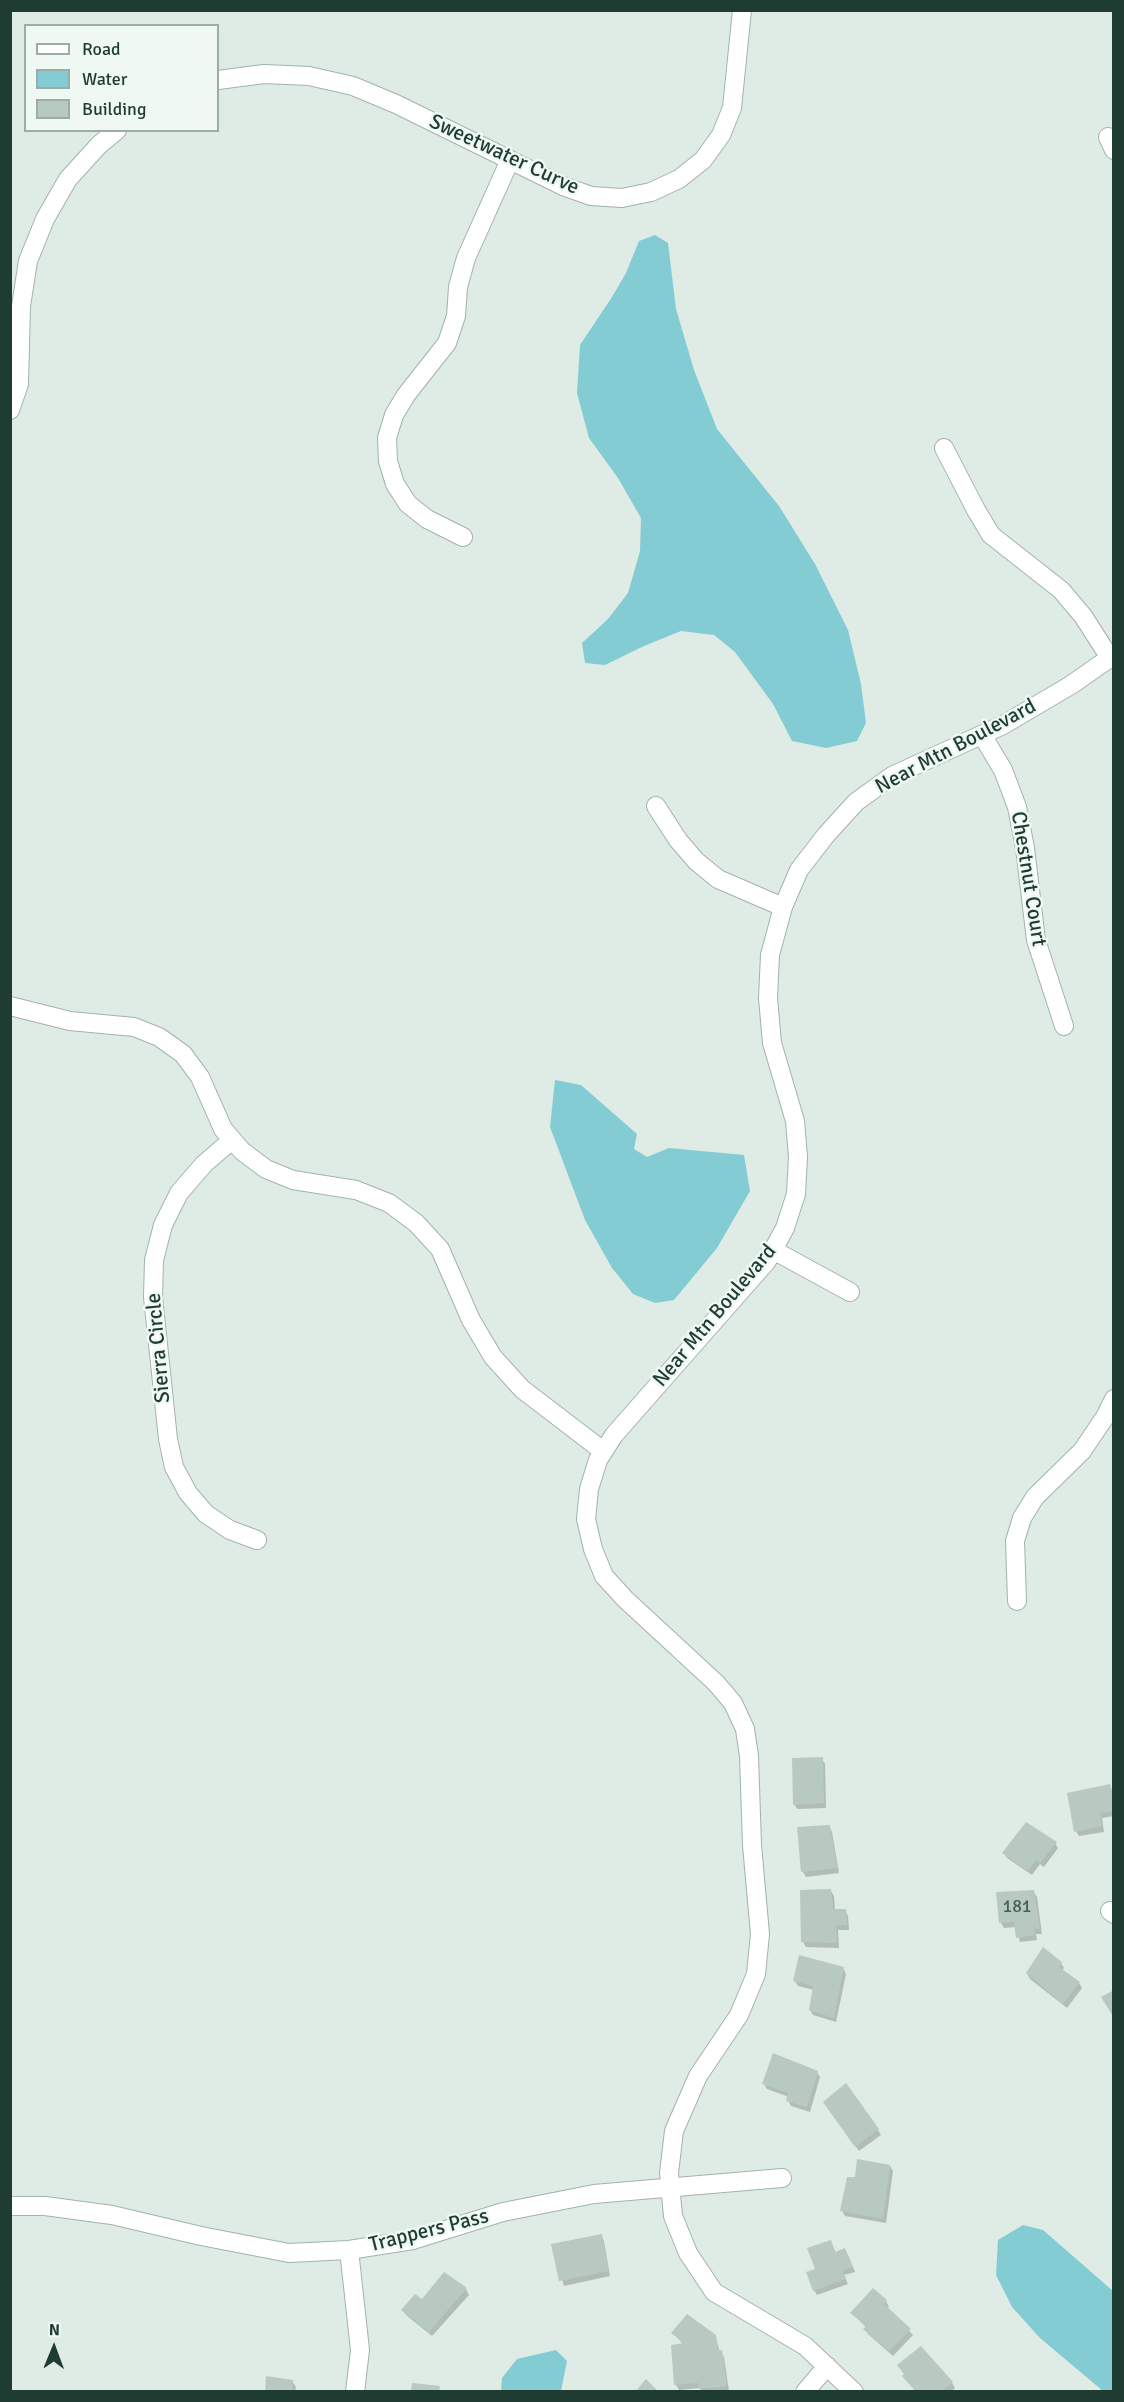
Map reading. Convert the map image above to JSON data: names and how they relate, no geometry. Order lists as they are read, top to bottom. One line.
{"streets":{"street":["Sweetwater Curve","Near Mtn Boulevard","Chestnut Court","Sierra Circle","Trappers Pass"]},"crossings":[["Near Mtn Boulevard","Chestnut Court"],["Near Mtn Boulevard","Trappers Pass"]],"house_numbers":["181"],"legend":["Road","Water","Building"],"north":"top"}
